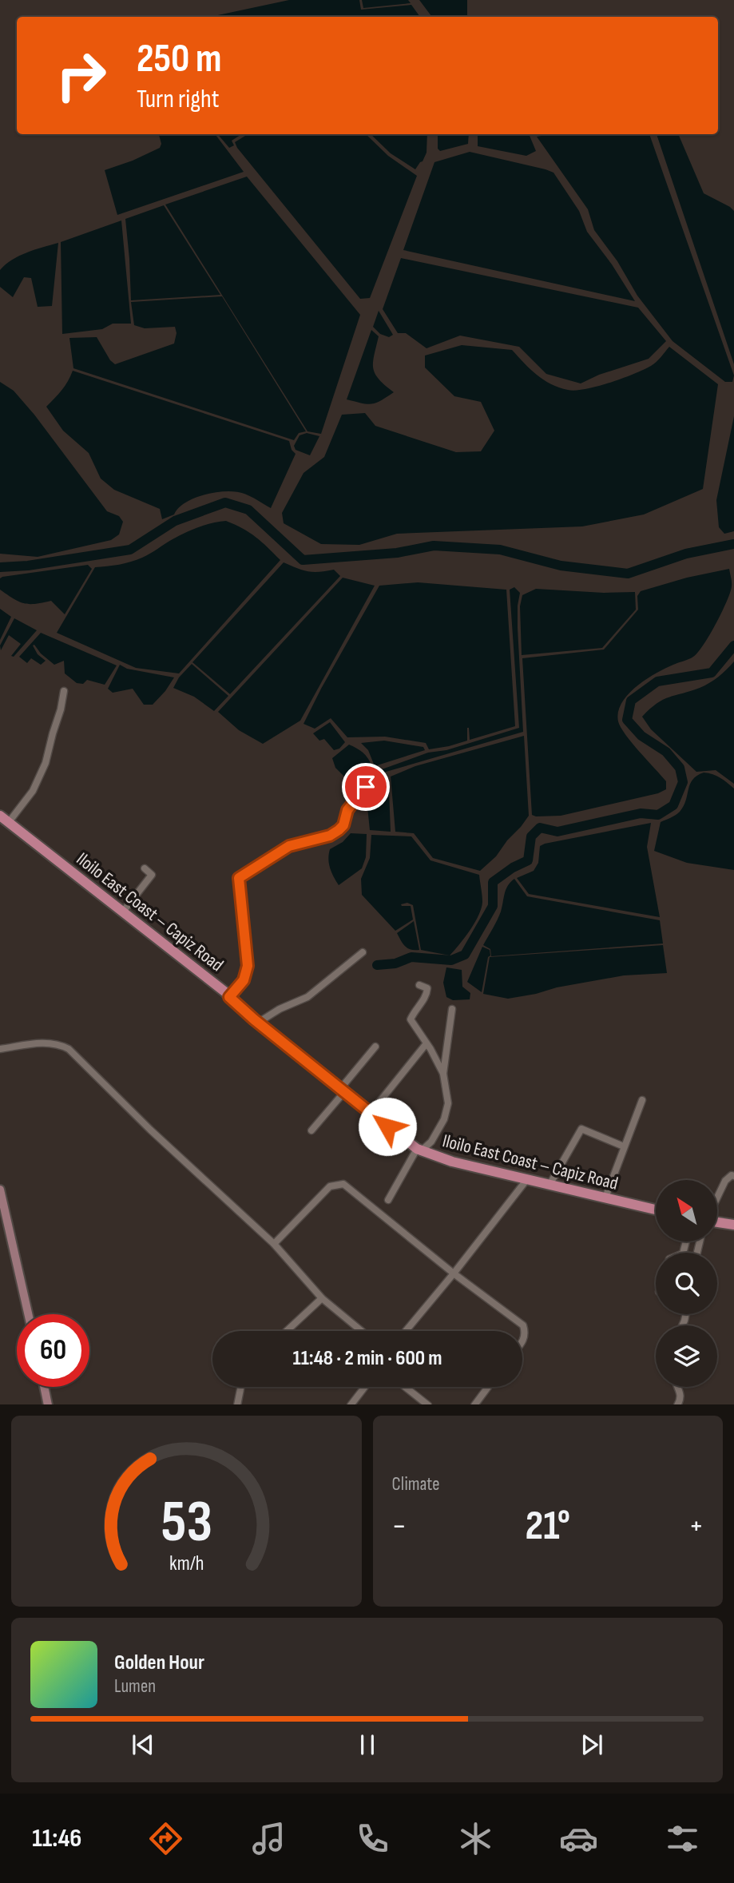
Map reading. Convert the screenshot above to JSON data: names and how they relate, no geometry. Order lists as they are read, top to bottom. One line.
{"streets":{"main road":["Iloilo East Coast – Capiz Road"]},"north":"top left","page":{"turn":["250 m","Turn right"],"limit":"60","trip":"11:48 · 2 min · 600 m","tile":"Climate","heat":["−","21°","+"],"song":["Golden Hour","Lumen"],"tabs":"11:46","gauge":["53","km/h"]}}
